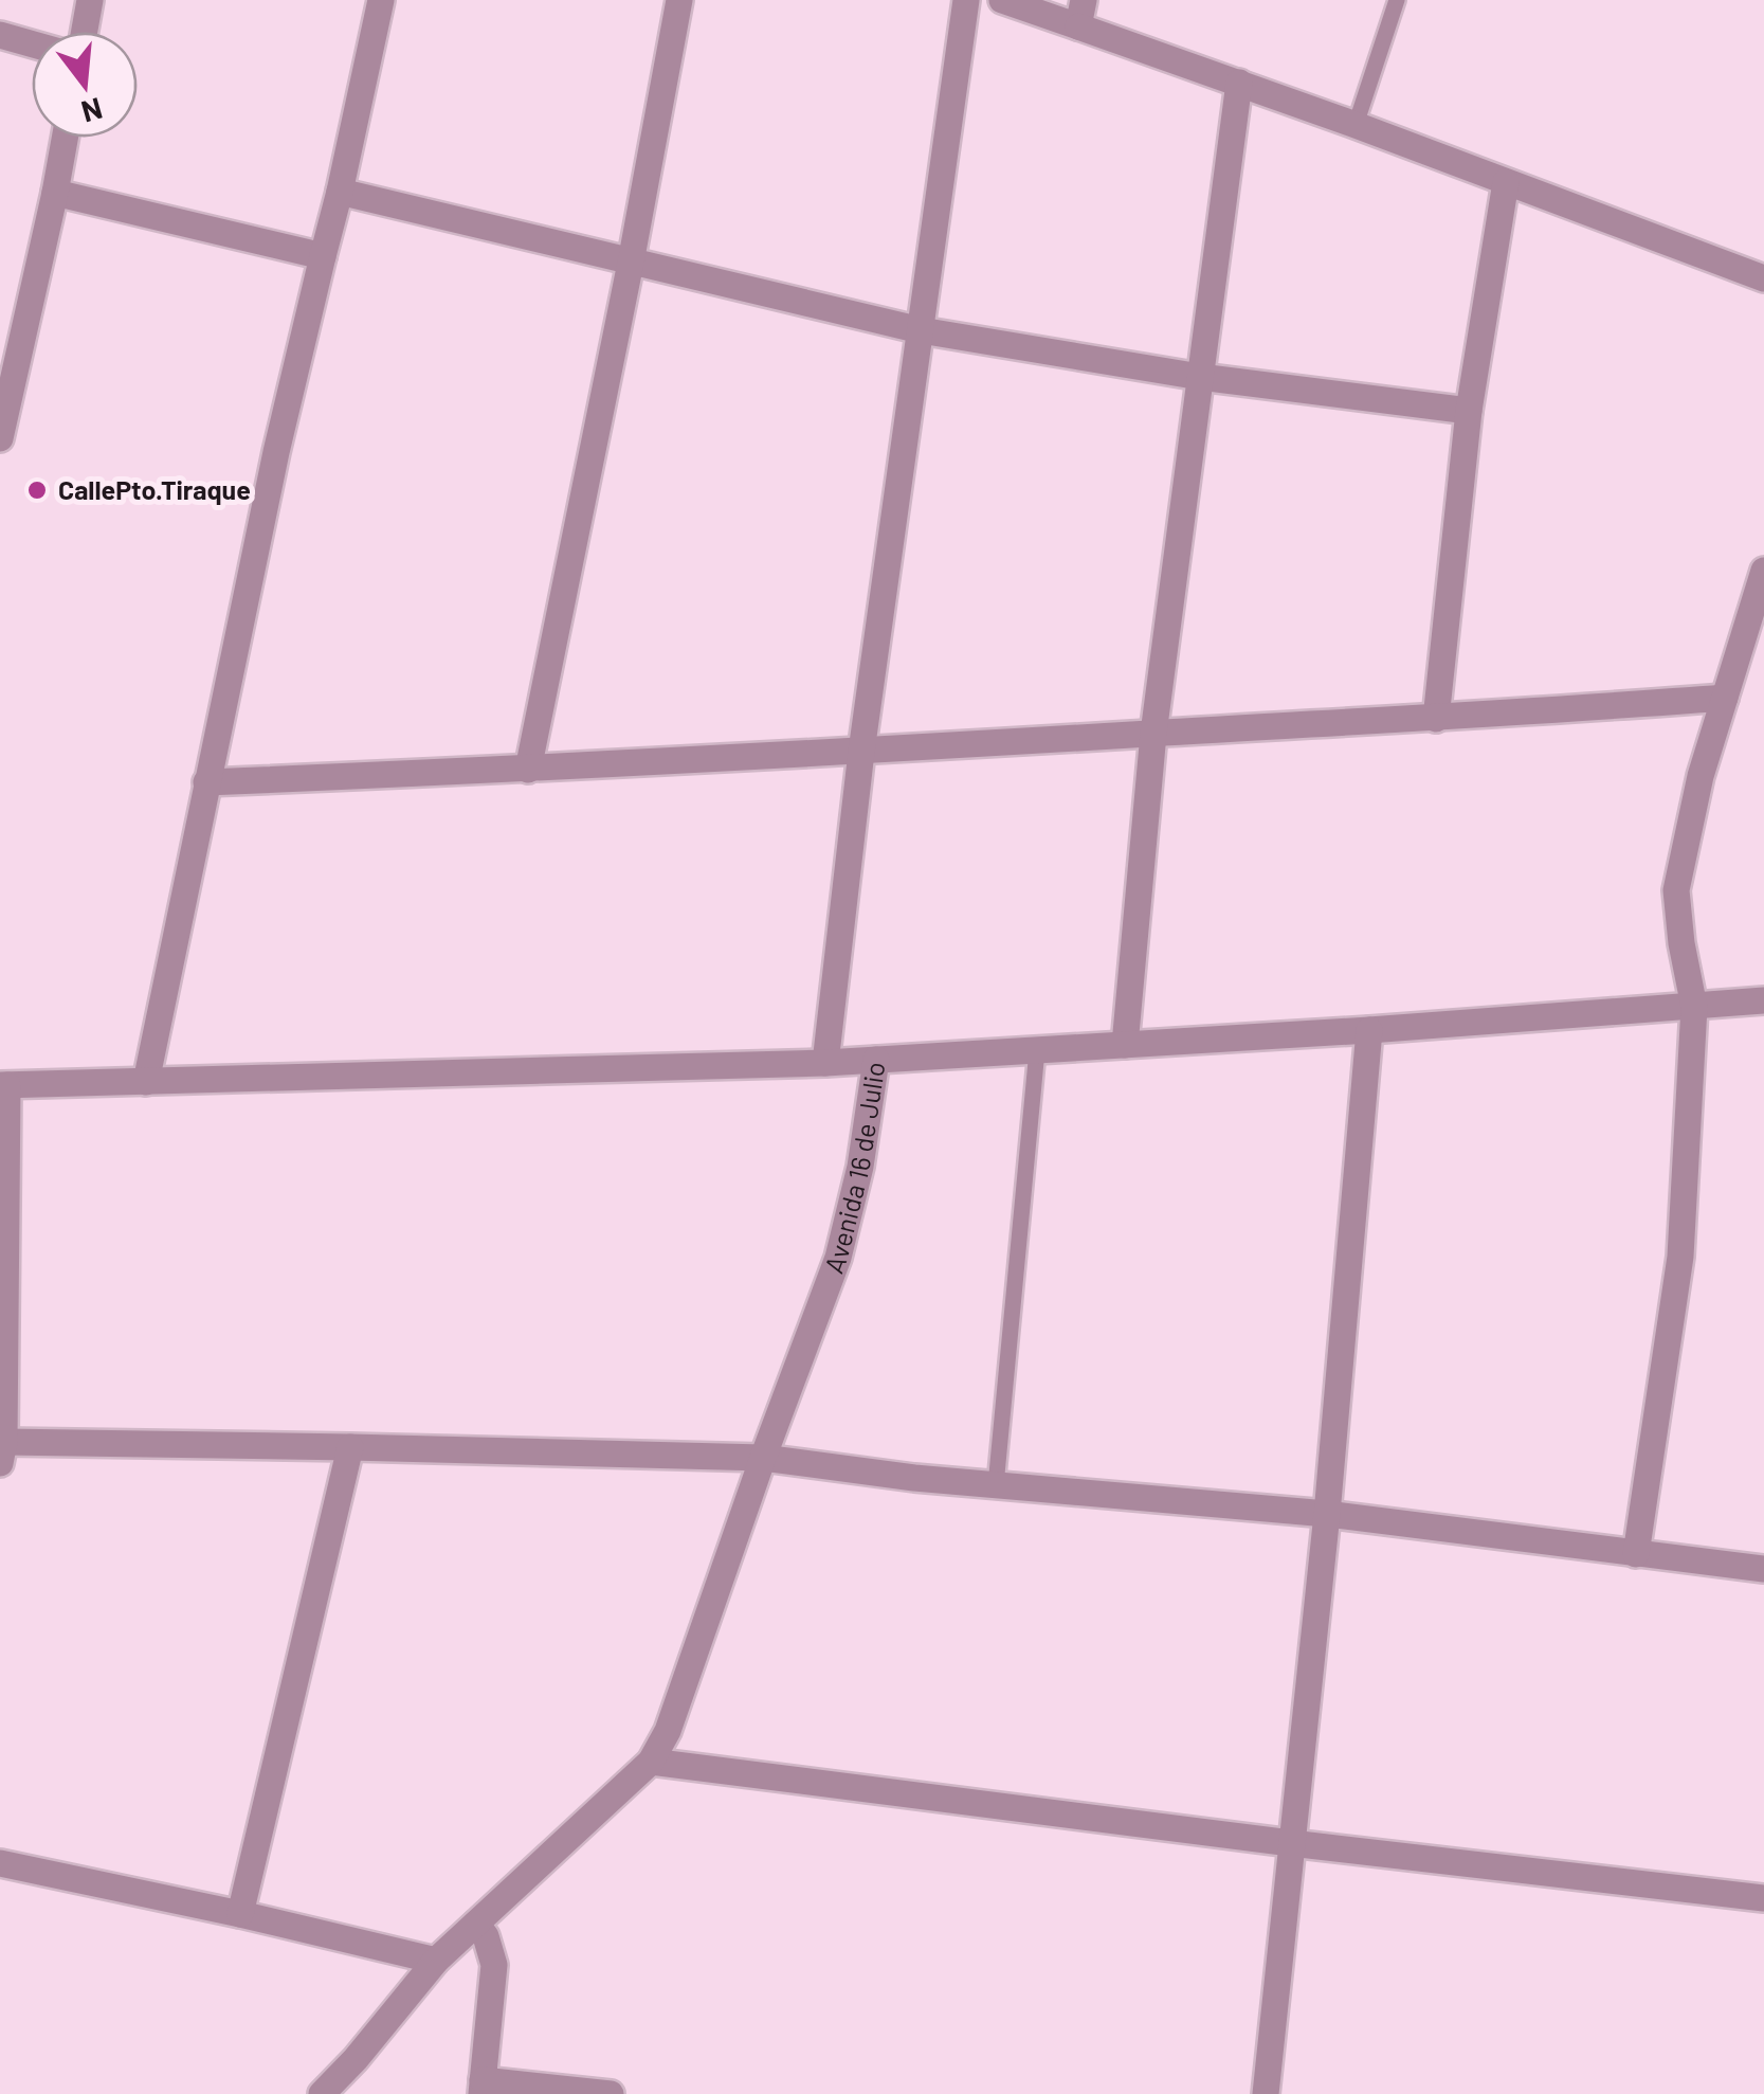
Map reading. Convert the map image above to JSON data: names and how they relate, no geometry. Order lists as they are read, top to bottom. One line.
{"streets":{"street":["Avenida 16 de Julio"]},"places":["CallePto.Tiraque"],"north":"bottom"}
